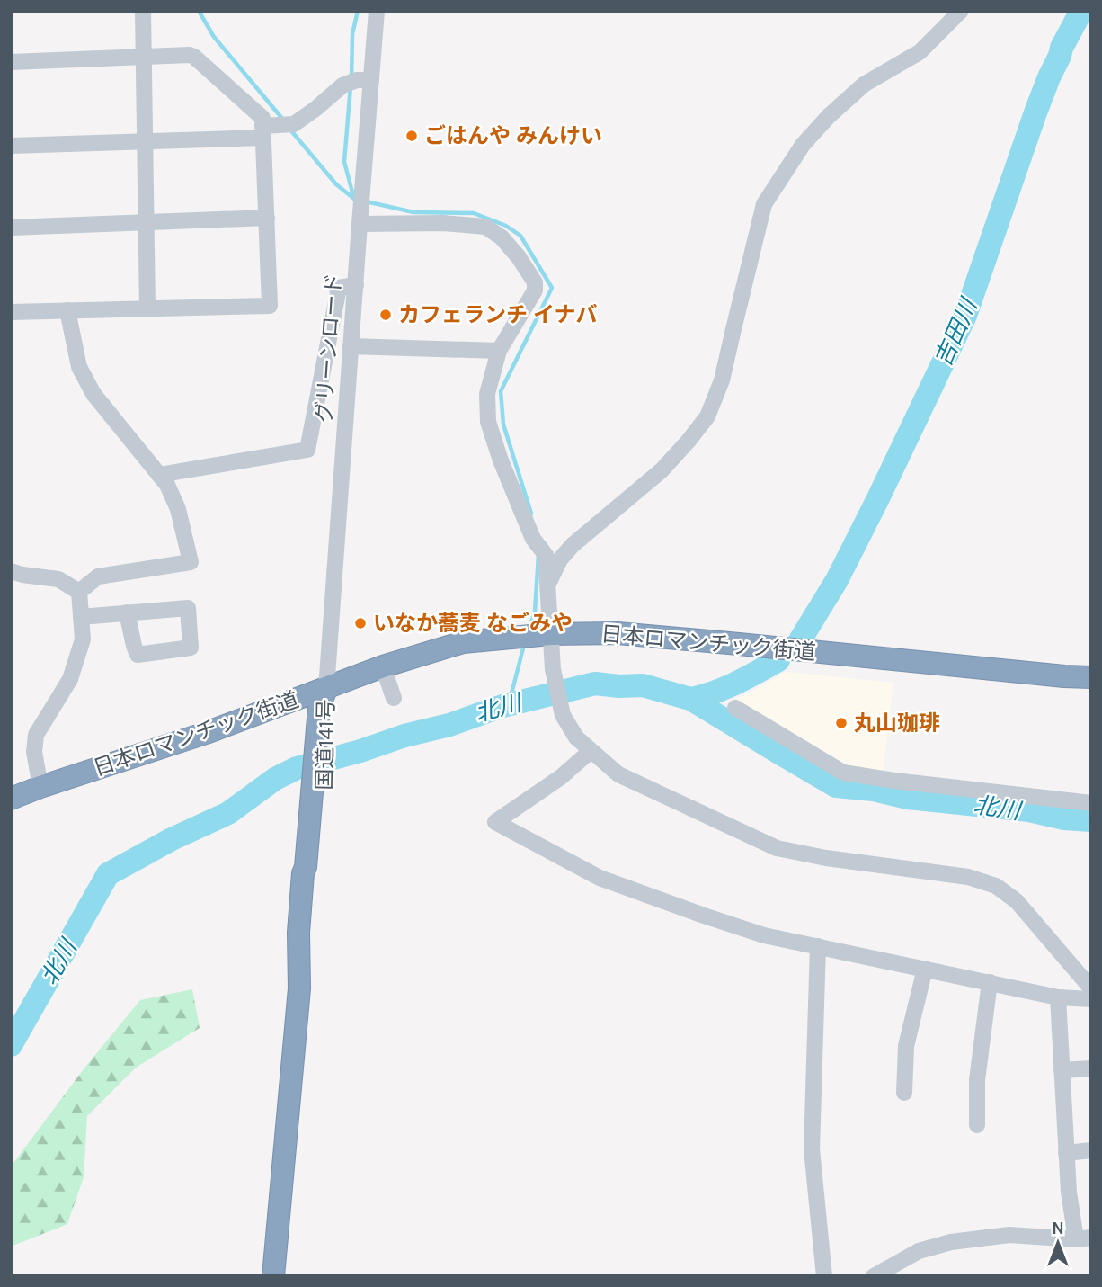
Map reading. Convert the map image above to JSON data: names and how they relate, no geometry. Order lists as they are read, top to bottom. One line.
{"streets":{"highway":["日本ロマンチック街道","国道141号"],"street":["グリーンロード"]},"crossings":[["グリーンロード","日本ロマンチック街道"],["グリーンロード","国道141号"],["日本ロマンチック街道","国道141号"]],"water":["吉田川","北川"],"places":["ごはんや みんけい","カフェランチ イナバ","いなか蕎麦 なごみや","丸山珈琲"],"north":"top"}
